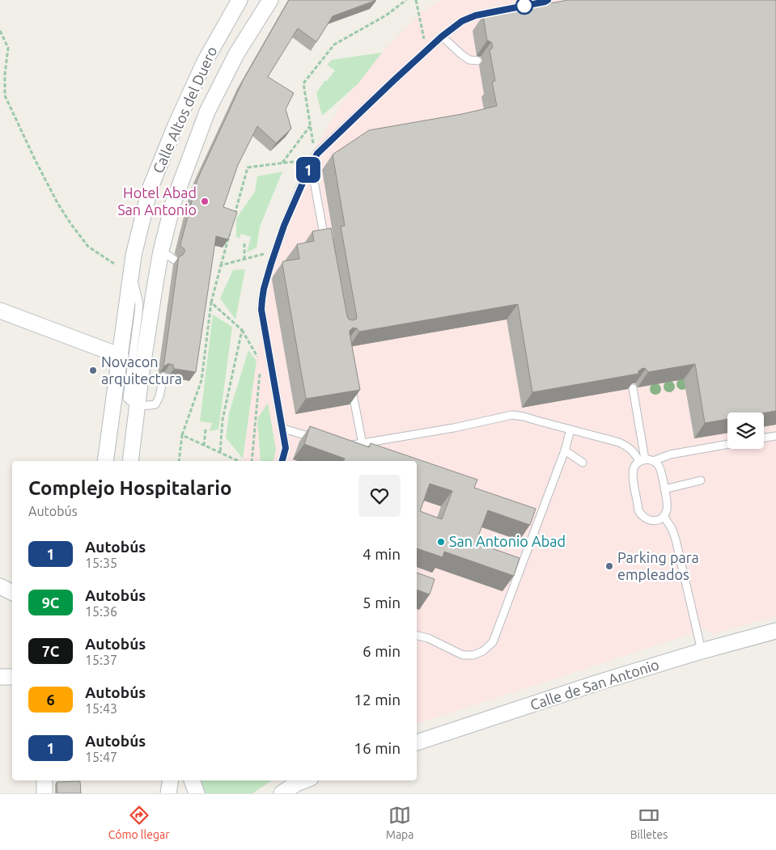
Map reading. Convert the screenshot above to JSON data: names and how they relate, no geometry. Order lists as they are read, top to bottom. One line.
{"streets":{"street":["Calle Altos del Duero","Calle de San Antonio"]},"places":["Hotel Abad San Antonio","Novacon arquitectura","San Antonio Abad","Parking para empleados"],"lines":["bus line 1"],"page":{"on_map":"1","heading":["Complejo Hospitalario","Autobús"],"list":[{"mark":"1","name":"Autobús","note":"15:35","value":"4 min"},{"mark":"9C","name":"Autobús","note":"15:36","value":"5 min"},{"mark":"7C","name":"Autobús","note":"15:37","value":"6 min"},{"mark":"6","name":"Autobús","note":"15:43","value":"12 min"},{"mark":"1","name":"Autobús","note":"15:47","value":"16 min"}],"tabs":["Cómo llegar","Mapa","Billetes"]}}
